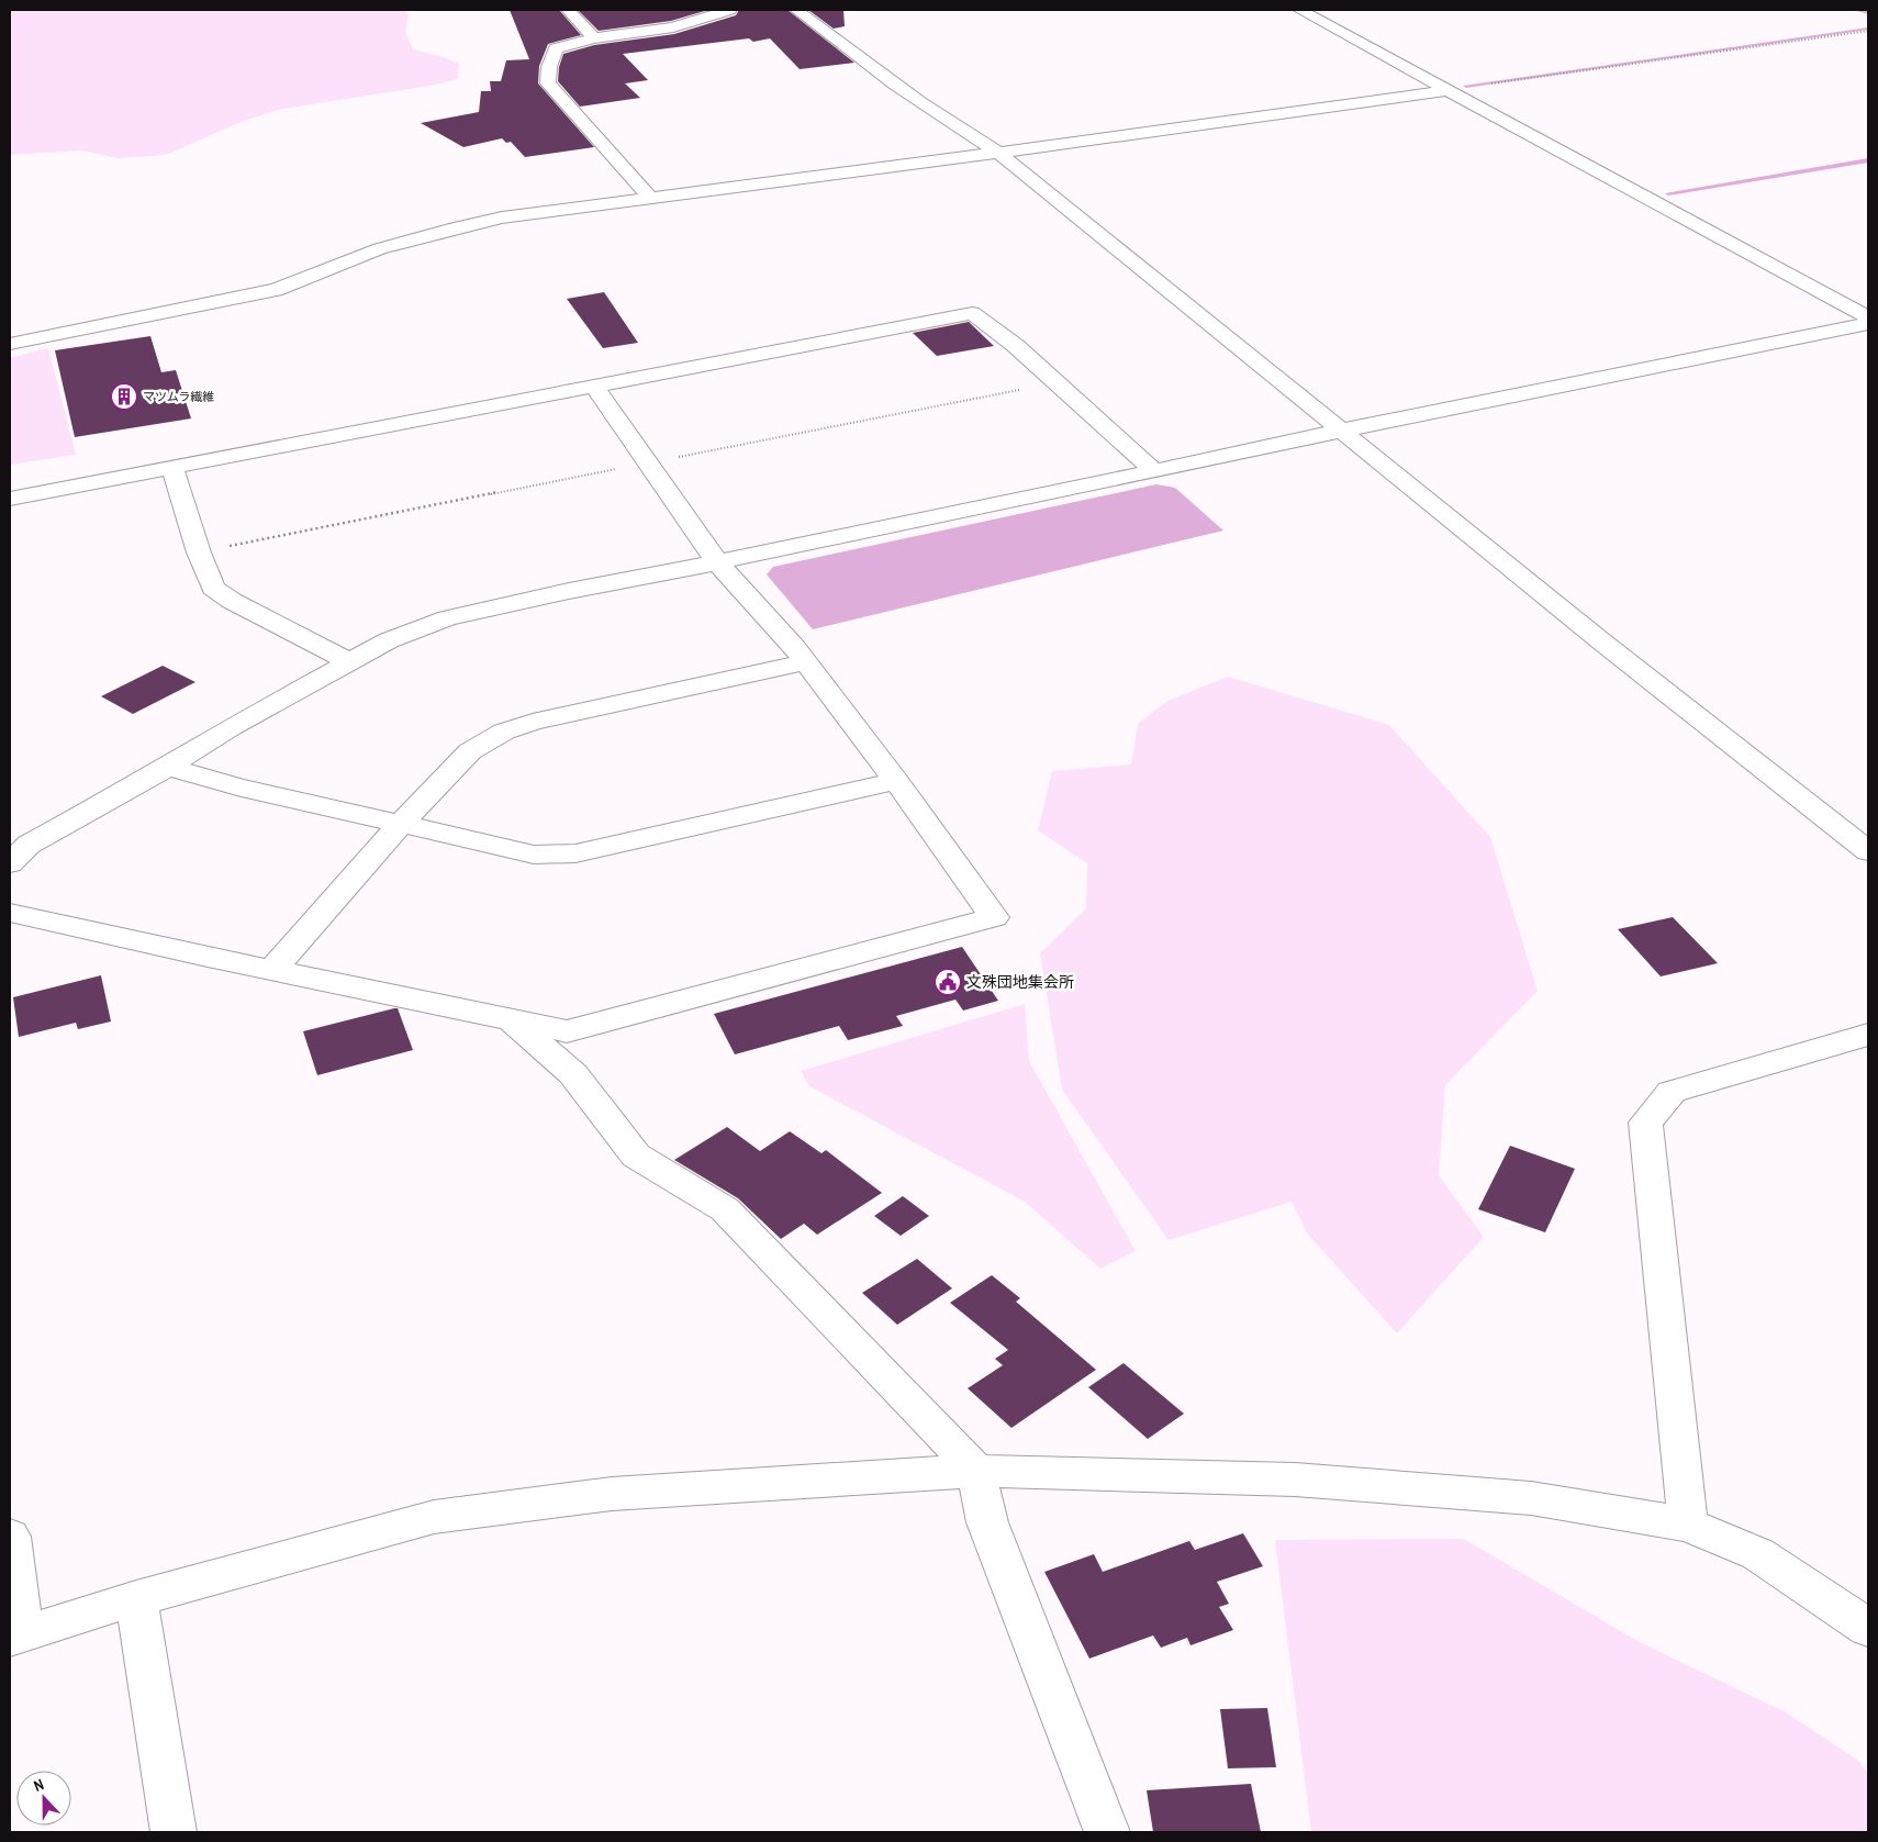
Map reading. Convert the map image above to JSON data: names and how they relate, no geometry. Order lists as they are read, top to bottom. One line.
{"places":{"building":["マツムラ繊維"],"public building":["文殊団地集会所"]},"north":"top"}
